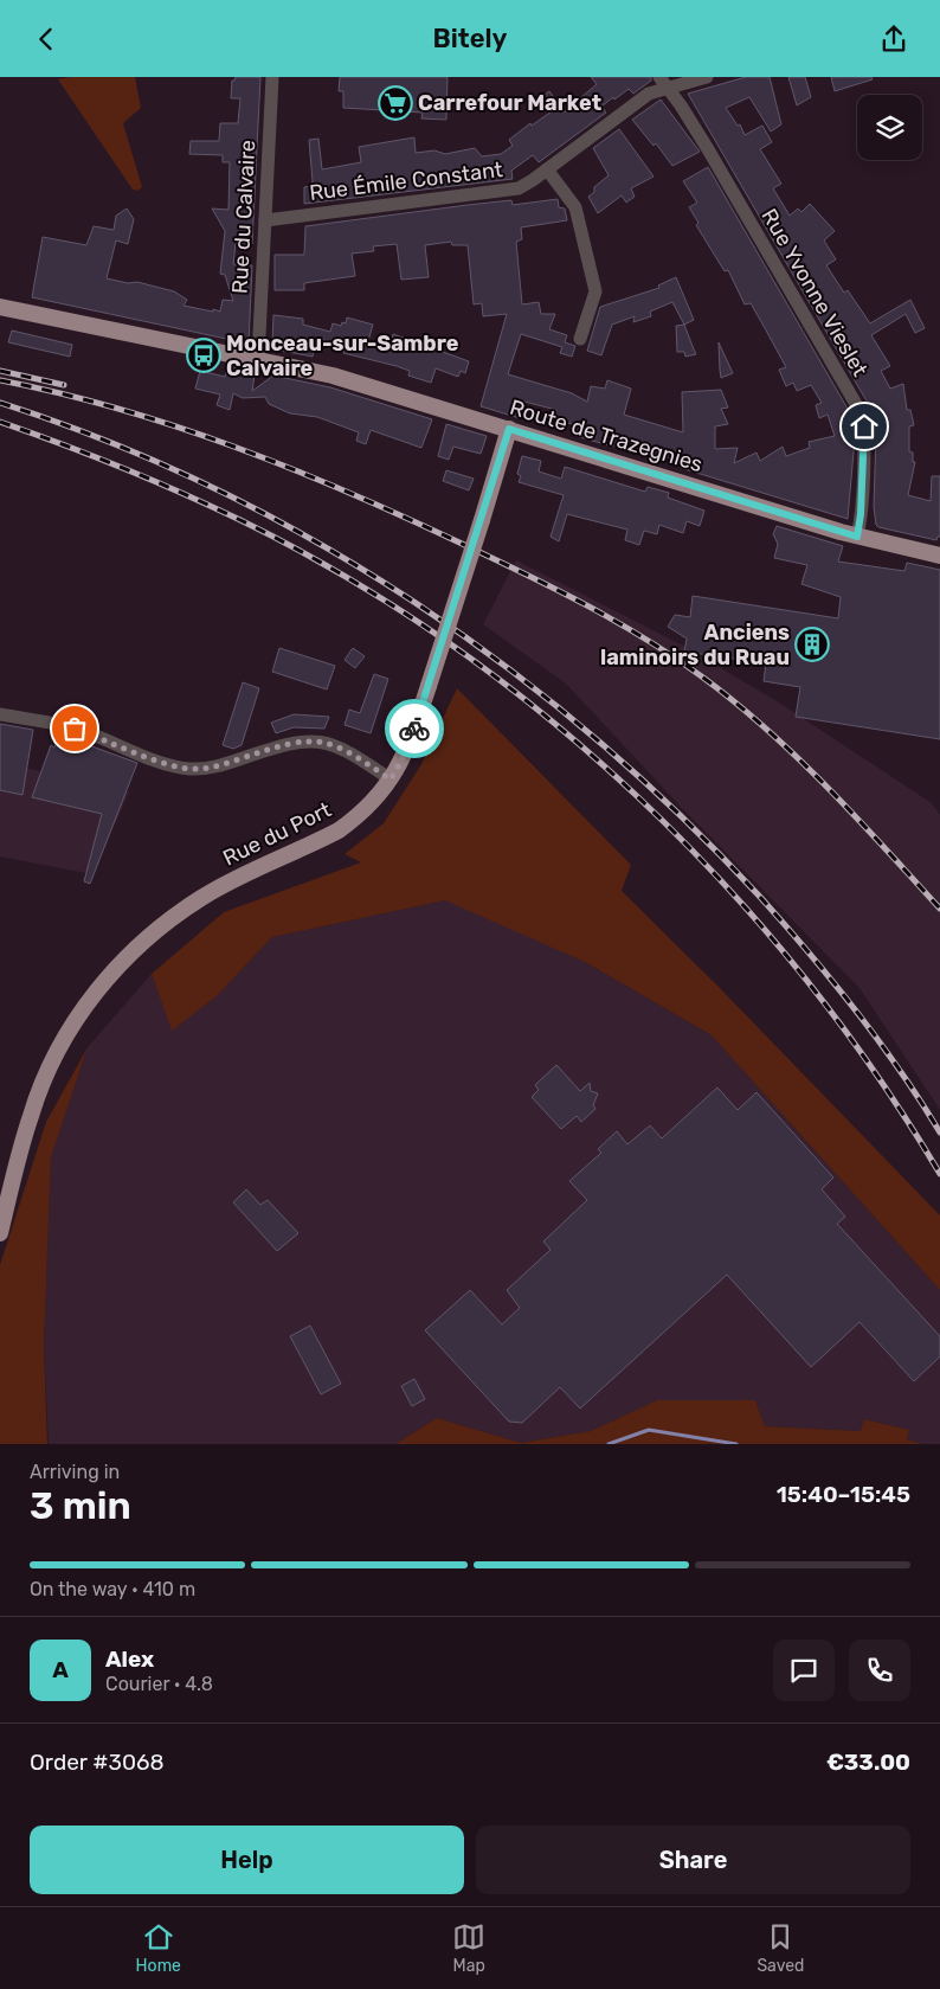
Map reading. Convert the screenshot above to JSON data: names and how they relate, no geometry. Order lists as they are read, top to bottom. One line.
{"streets":{"main road":["Route de Trazegnies","Rue du Port"],"street":["Rue Émile Constant","Rue du Calvaire","Rue Yvonne Vieslet"]},"crossings":[["Rue Émile Constant","Rue du Calvaire"],["Rue Émile Constant","Rue Yvonne Vieslet"],["Rue du Calvaire","Route de Trazegnies"],["Rue Yvonne Vieslet","Route de Trazegnies"],["Route de Trazegnies","Rue du Port"]],"places":{"supermarket":["Carrefour Market"],"bus stop":["Monceau-sur-Sambre Calvaire"],"building":["Anciens laminoirs du Ruau"]},"page":{"header":"Bitely","heading":["3 min","Arriving in","15:40–15:45"],"panel":["Alex","Courier · 4.8","Order #3068","€33.00"],"bar":"On the way · 410 m","round":"A","buttons":["Help","Share"],"tabs":["Home","Map","Saved"]}}
